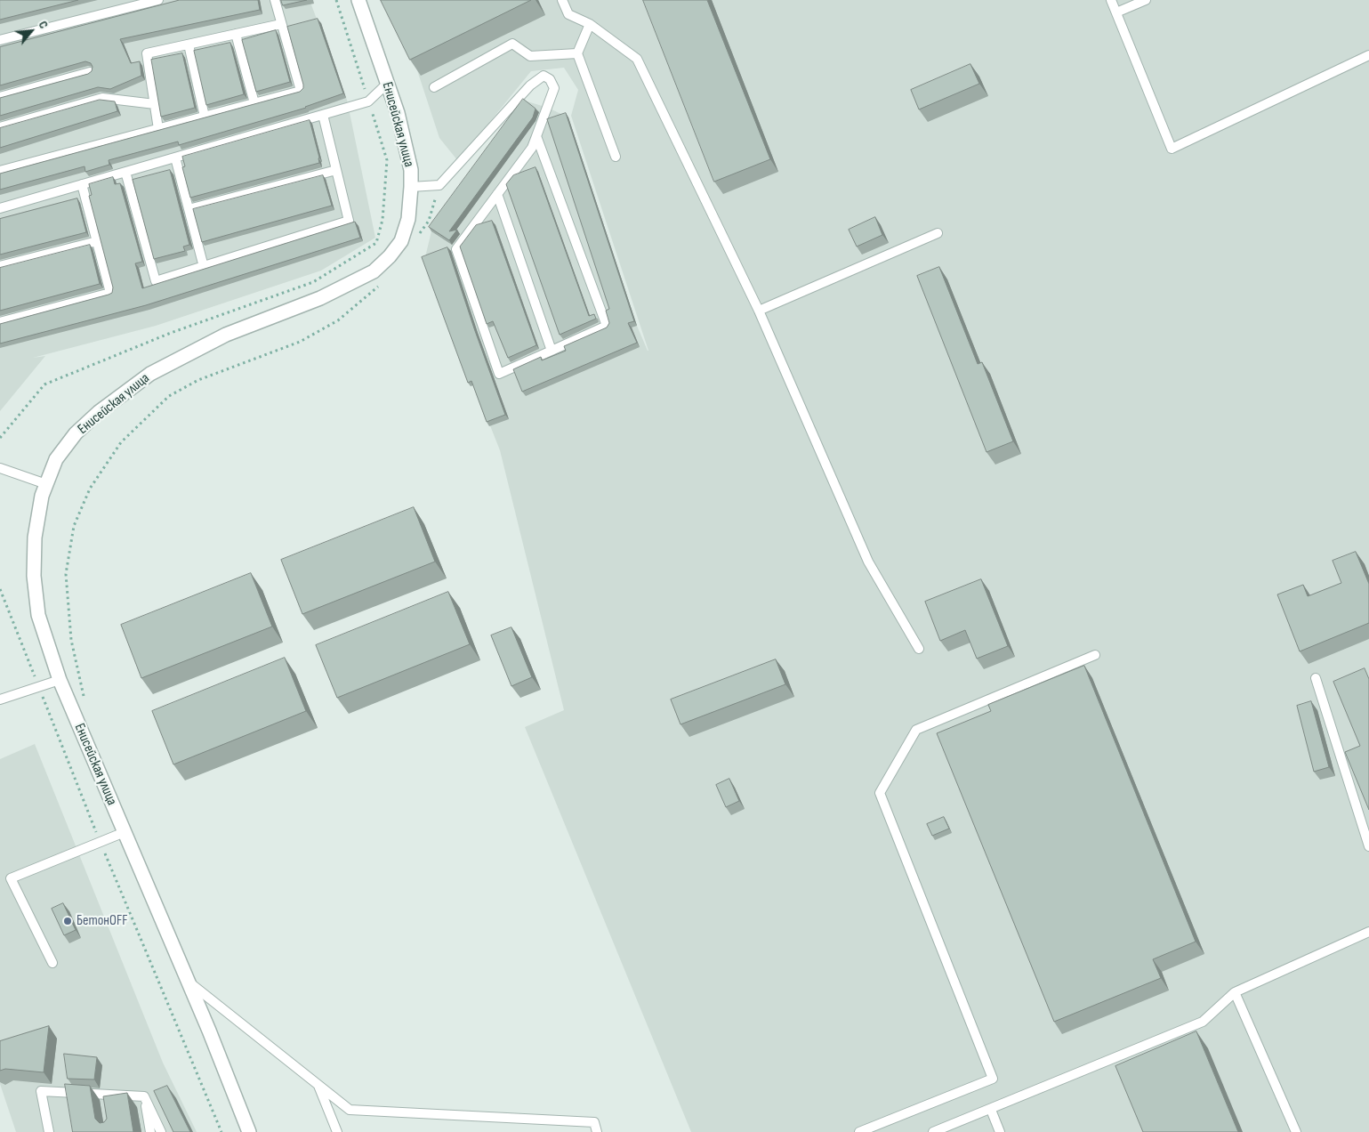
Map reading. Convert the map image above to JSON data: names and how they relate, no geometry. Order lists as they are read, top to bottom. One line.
{"streets":{"street":["Енисейская улица"]},"places":["БетонOFF"],"north":"top right"}
